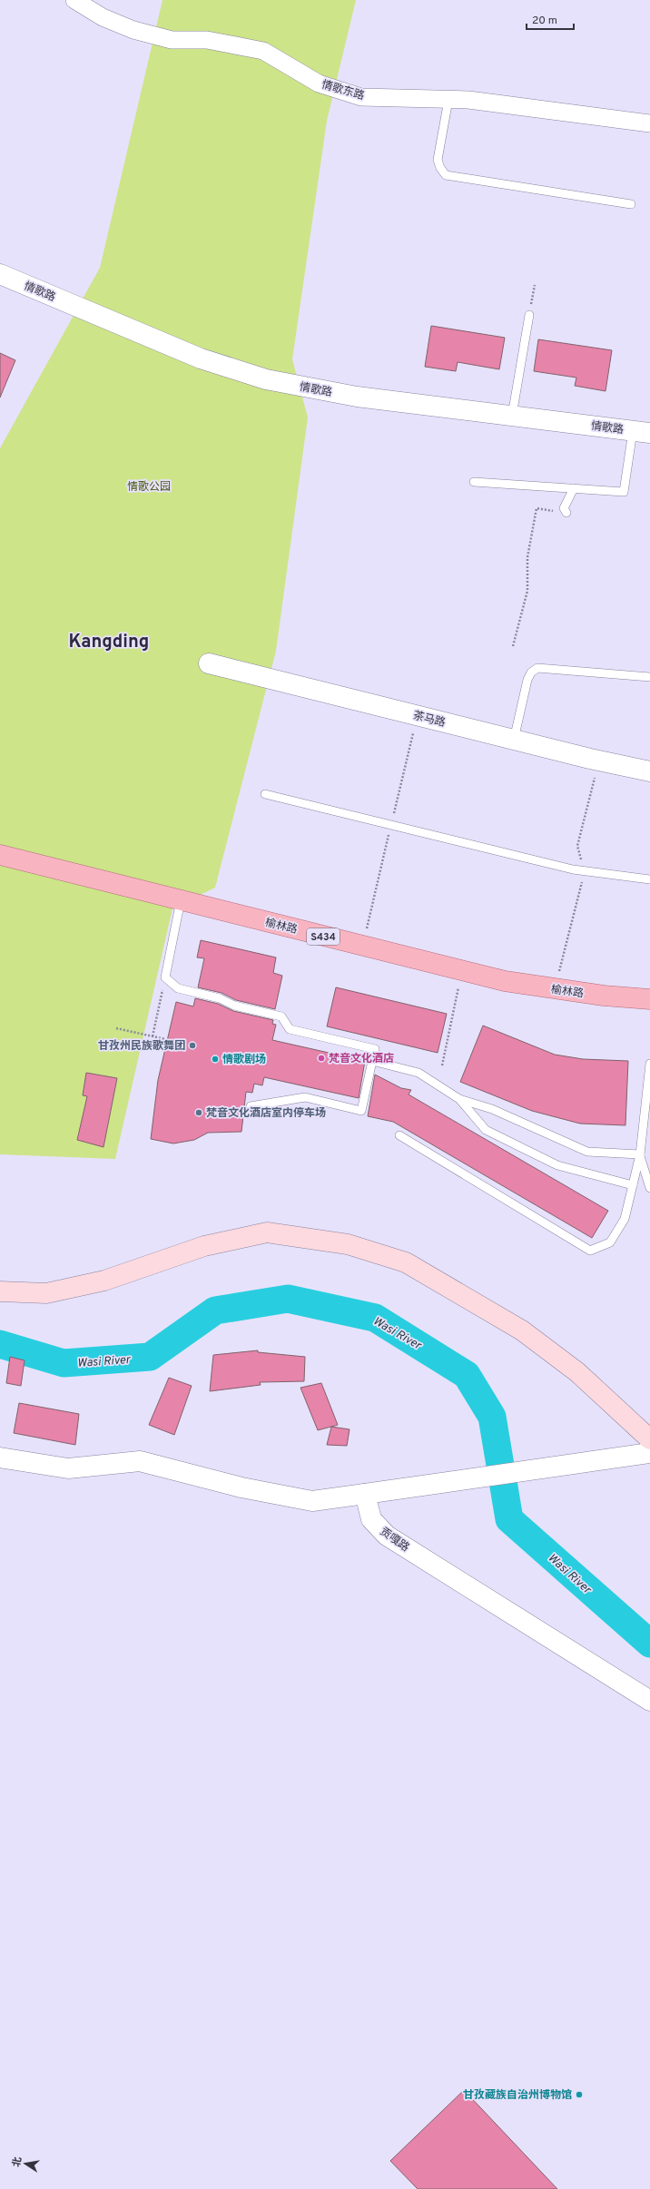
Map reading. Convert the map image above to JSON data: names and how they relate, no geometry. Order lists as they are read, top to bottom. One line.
{"streets":{"main road":["榆林路","S434"],"street":["情歌东路","情歌路","茶马路","贡嘎路"]},"districts":["Kangding"],"water":["Wasi River"],"parks":["情歌公园"],"places":["甘孜州民族歌舞团","梵音文化酒店","情歌剧场","梵音文化酒店室内停车场","甘孜藏族自治州博物馆"],"scale_bar":"20 m","north":"left"}
